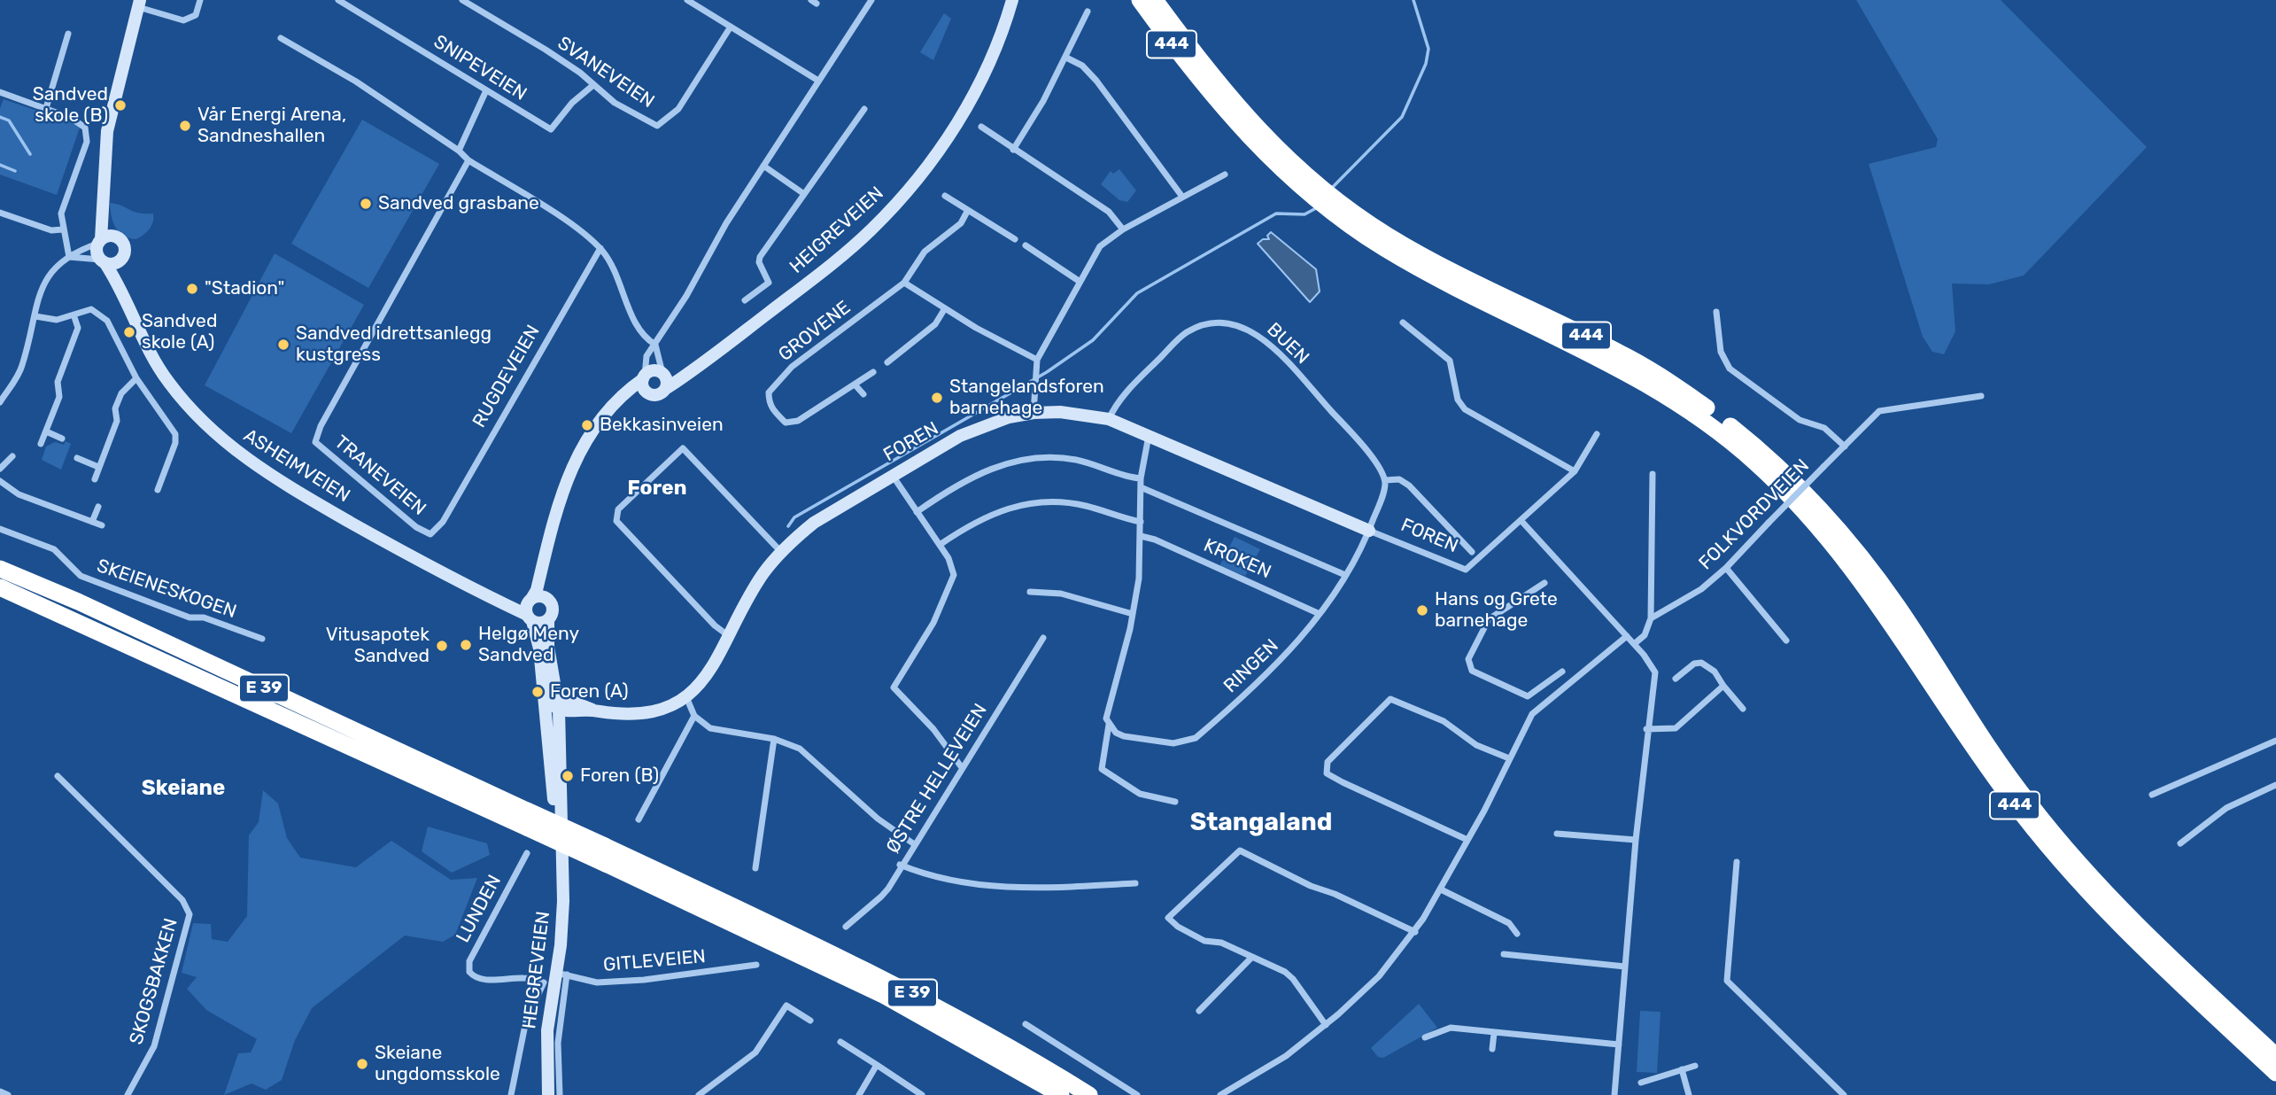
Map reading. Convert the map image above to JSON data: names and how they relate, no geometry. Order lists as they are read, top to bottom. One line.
{"streets":{"highway":["444","E 39"],"main road":["HEIGREVEIEN","FOREN","ASHEIMVEIEN"],"street":["SNIPEVEIEN","SVANEVEIEN","GROVENE","BUEN","RUGDEVEIEN","TRANEVEIEN","FOLKVORDVEIEN","KROKEN","SKEIENESKOGEN","RINGEN","ØSTRE HELLEVEIEN","LUNDEN","GITLEVEIEN","SKOGSBAKKEN"]},"crossings":[["SNIPEVEIEN","SVANEVEIEN"],["HEIGREVEIEN","FOREN"],["HEIGREVEIEN","ASHEIMVEIEN"],["HEIGREVEIEN","GITLEVEIEN"],["BUEN","FOREN"],["RUGDEVEIEN","TRANEVEIEN"],["FOREN","RINGEN"],["KROKEN","RINGEN"]],"districts":["Foren","Skeiane","Stangaland"],"places":["Sandved skole (B)","Vår Energi Arena, Sandneshallen","Sandved grasbane","\"Stadion\"","Sandved skole (A)","Sandved idrettsanlegg kustgress","Stangelandsforen barnehage","Bekkasinveien","Hans og Grete barnehage","Helgø Meny Sandved","Vitusapotek Sandved","Foren (A)","Foren (B)","Skeiane ungdomsskole"]}
